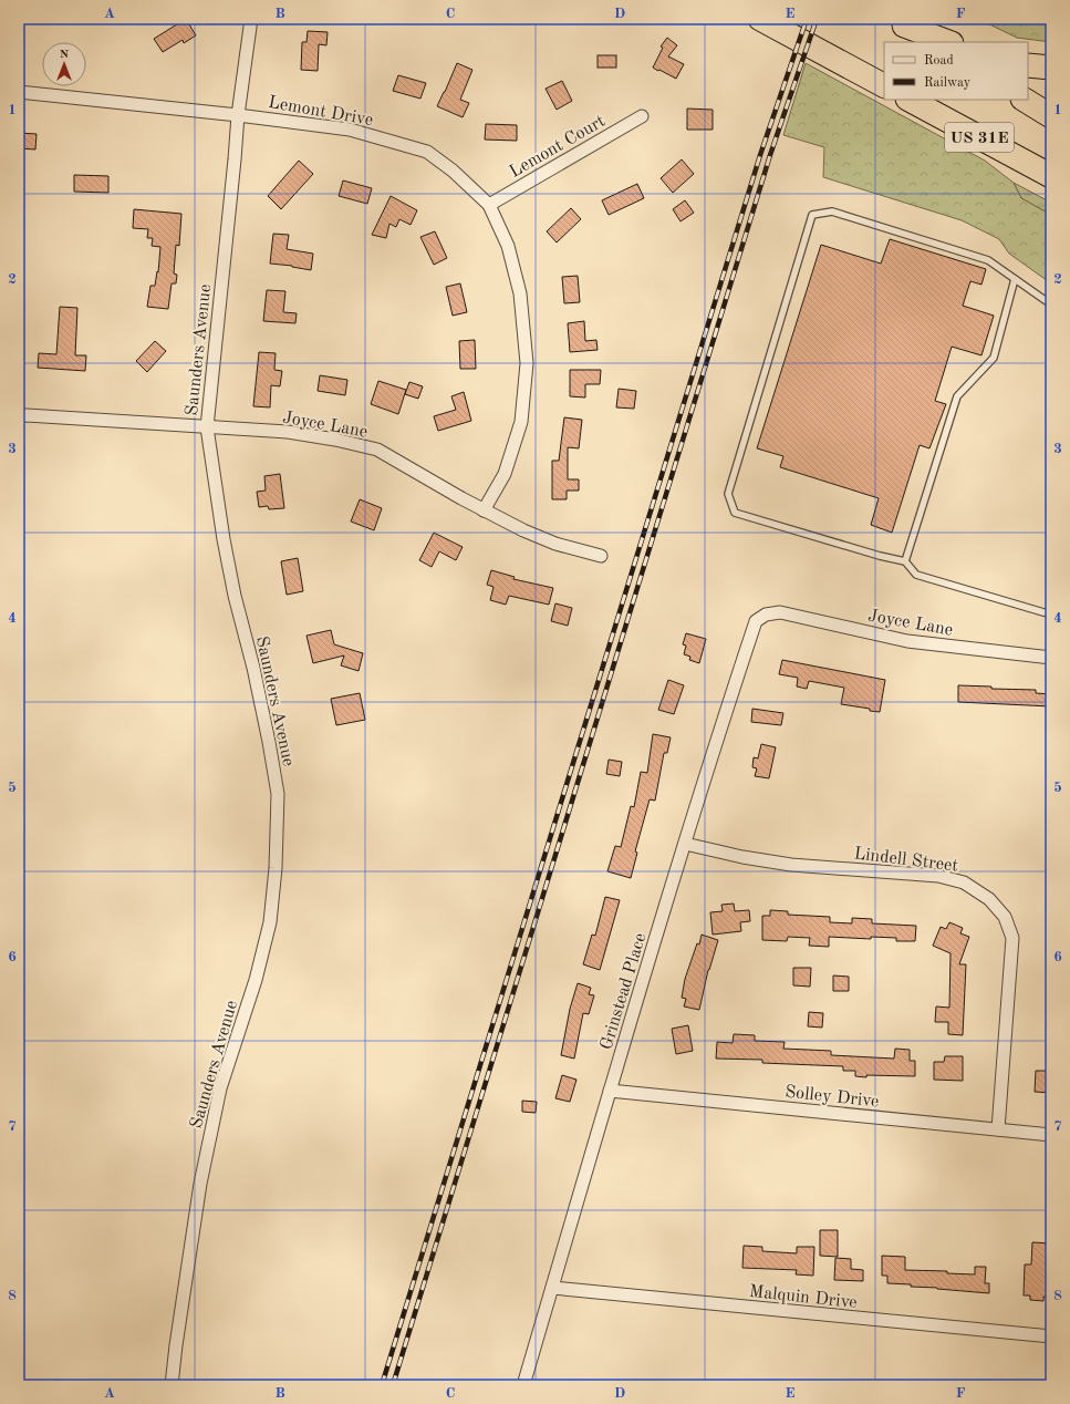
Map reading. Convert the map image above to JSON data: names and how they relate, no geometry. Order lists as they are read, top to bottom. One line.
{"streets":{"highway":["US 31E"],"street":["Lemont Drive","Lemont Court","Saunders Avenue","Joyce Lane","Lindell Street","Grinstead Place","Solley Drive","Malquin Drive"]},"crossings":[["Lemont Drive","Lemont Court"],["Lemont Drive","Saunders Avenue"],["Lemont Drive","Joyce Lane"],["Saunders Avenue","Joyce Lane"],["Joyce Lane","Grinstead Place"],["Lindell Street","Grinstead Place"],["Lindell Street","Solley Drive"],["Grinstead Place","Solley Drive"],["Grinstead Place","Malquin Drive"]],"legend":["Road","Railway"],"north":"top","grid":{"columns":["A","B","C","D","E","F"],"rows":["1","2","3","4","5","6","7","8"]}}
